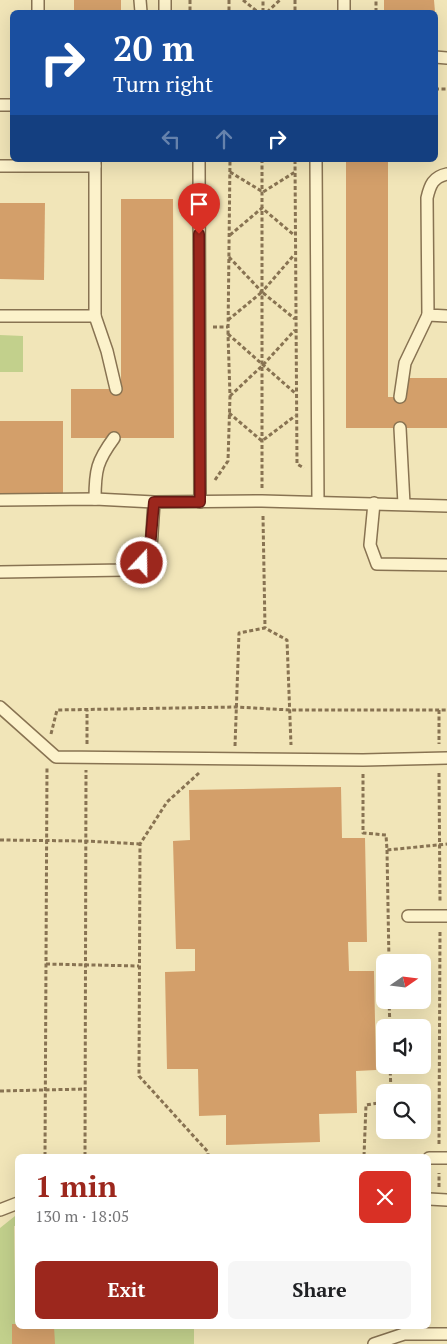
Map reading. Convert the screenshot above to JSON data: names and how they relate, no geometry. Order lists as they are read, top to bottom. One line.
{"north":"right","page":{"turn":["20 m","Turn right"],"heading":["1 min","130 m · 18:05"],"buttons":["Exit","Share"]}}
